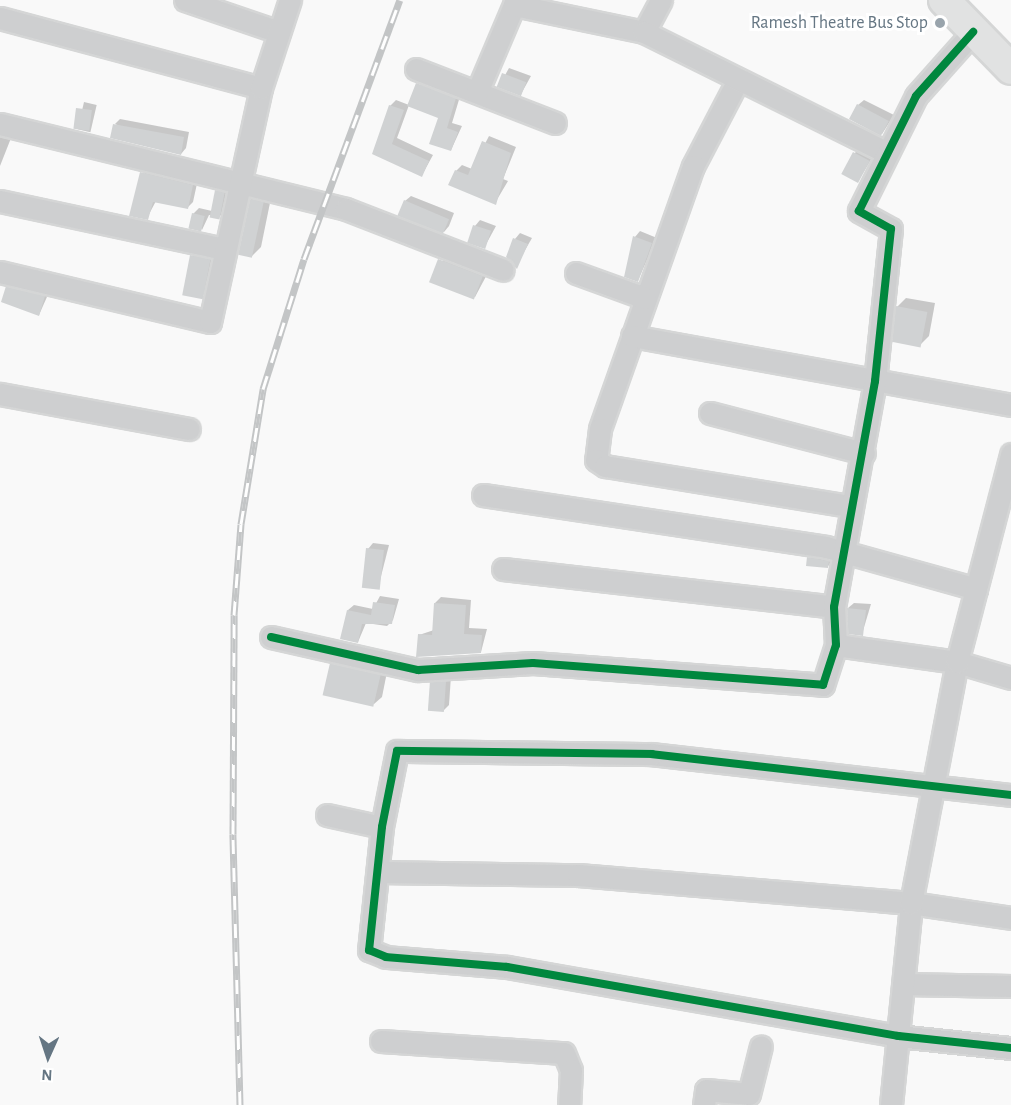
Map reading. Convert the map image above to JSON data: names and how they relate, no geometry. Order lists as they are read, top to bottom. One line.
{"places":["Ramesh Theatre Bus Stop"],"north":"bottom"}
